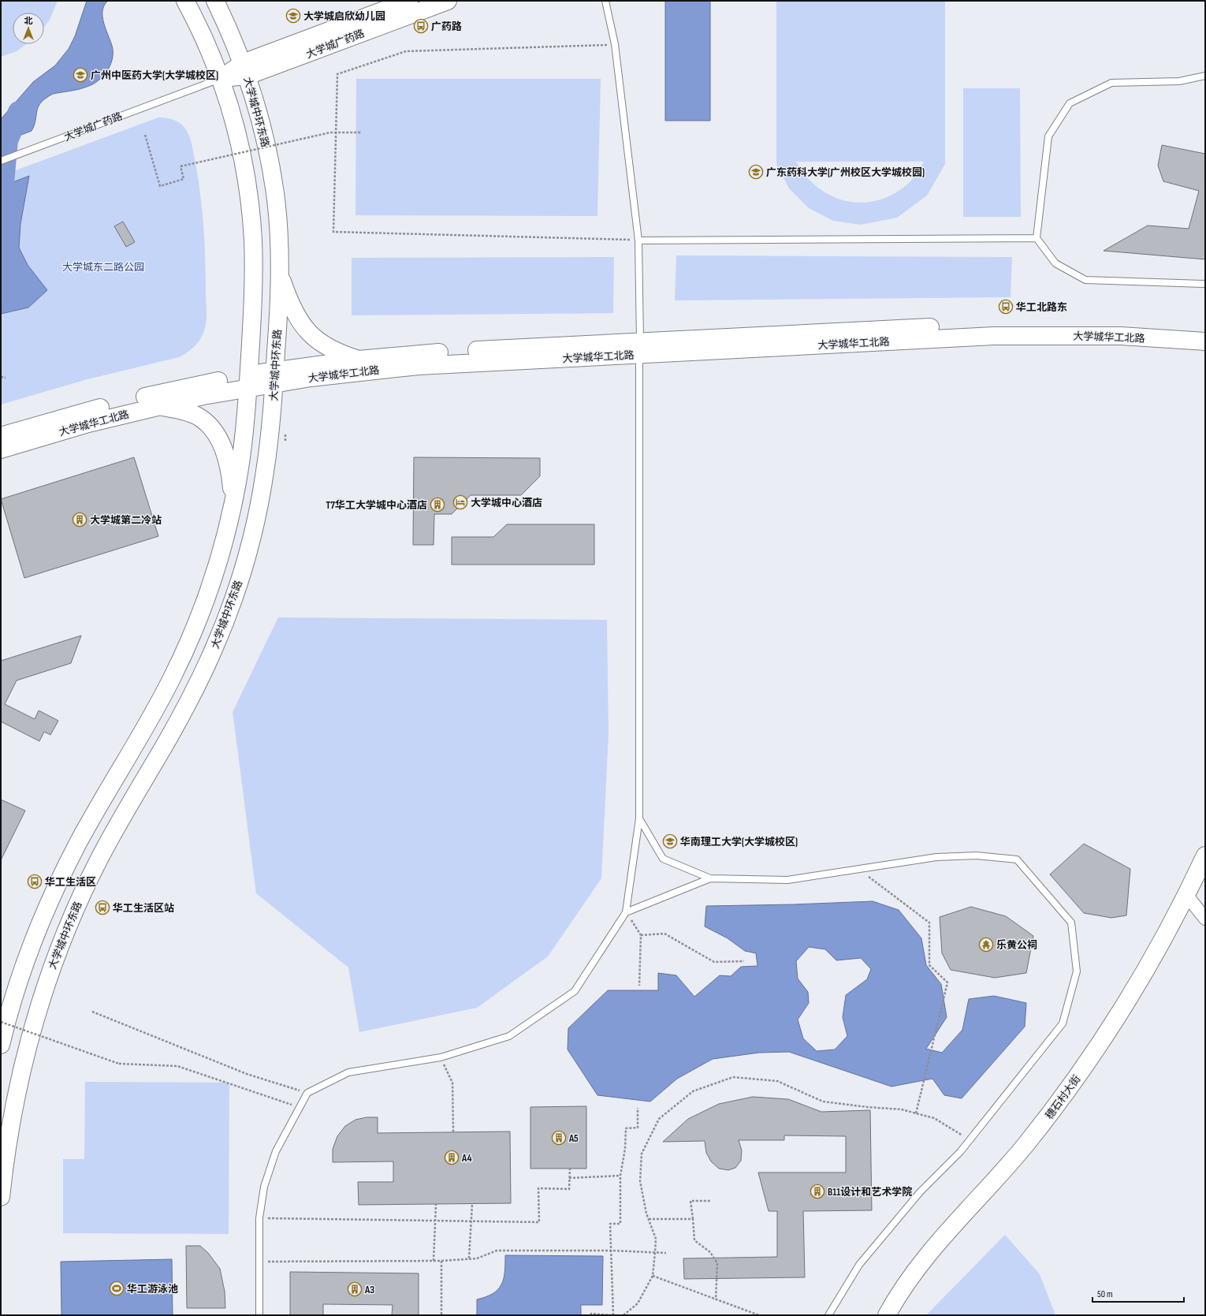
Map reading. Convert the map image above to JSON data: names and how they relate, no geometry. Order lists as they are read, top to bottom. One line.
{"streets":{"main road":["大学城广药路","大学城中环东路","大学城华工北路","穗石村大街"]},"crossings":[["大学城广药路","大学城中环东路"],["大学城中环东路","大学城华工北路"]],"parks":["大学城东二路公园"],"places":{"school or university":["大学城启欣幼儿园","广州中医药大学(大学城校区)","广东药科大学(广州校区大学城校园)","华南理工大学(大学城校区)"],"bus stop":["广药路","华工北路东","华工生活区","华工生活区站"],"hotel":["大学城中心酒店"],"building":["T7华工大学城中心酒店","大学城第二冷站","A5","A4","B11设计和艺术学院","A3"],"temple":["乐黄公祠"],"sports":["华工游泳池"]},"scale_bar":"50 m","north":"top"}
